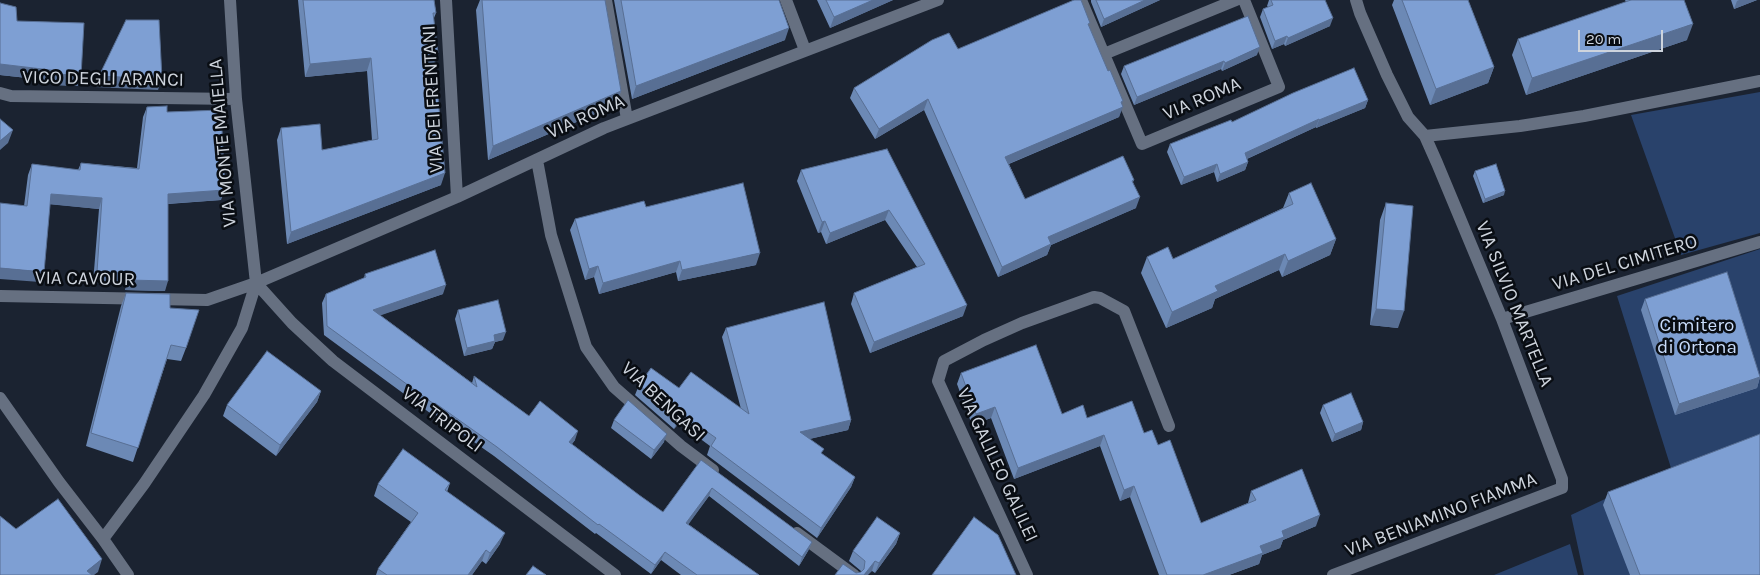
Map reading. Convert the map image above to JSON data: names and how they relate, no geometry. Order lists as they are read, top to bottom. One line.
{"streets":{"street":["VICO DEGLI ARANCI","VIA DEI FRENTANI","VIA ROMA","VIA MONTE MAIELLA","VIA DEL CIMITERO","VIA CAVOUR","VIA SILVIO MARTELLA","VIA BENGASI","VIA TRIPOLI","VIA GALILEO GALILEI","VIA BENIAMINO FIAMMA"]},"crossings":[["VICO DEGLI ARANCI","VIA MONTE MAIELLA"],["VIA DEI FRENTANI","VIA ROMA"],["VIA ROMA","VIA MONTE MAIELLA"],["VIA ROMA","VIA CAVOUR"],["VIA ROMA","VIA BENGASI"],["VIA ROMA","VIA TRIPOLI"],["VIA MONTE MAIELLA","VIA CAVOUR"],["VIA MONTE MAIELLA","VIA TRIPOLI"],["VIA DEL CIMITERO","VIA SILVIO MARTELLA"],["VIA CAVOUR","VIA TRIPOLI"],["VIA SILVIO MARTELLA","VIA BENIAMINO FIAMMA"]],"parks":["Cimitero di Ortona"],"scale_bar":"20 m"}
